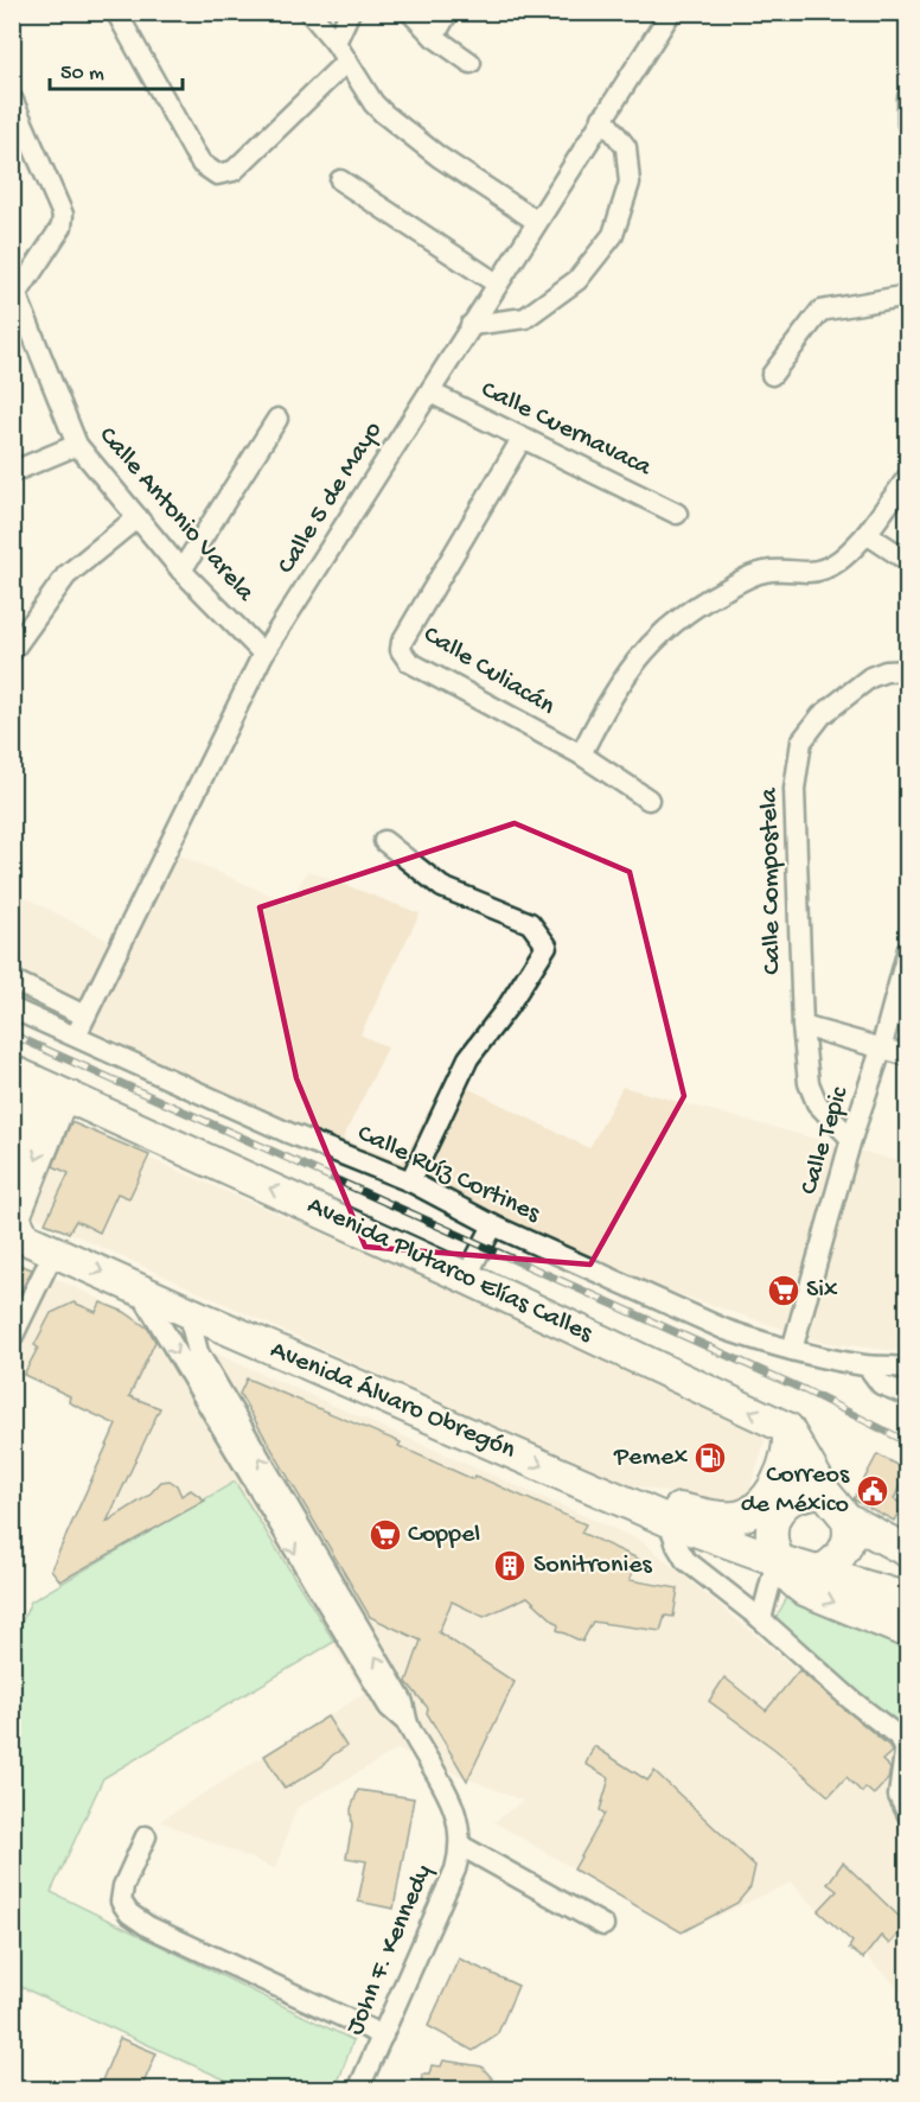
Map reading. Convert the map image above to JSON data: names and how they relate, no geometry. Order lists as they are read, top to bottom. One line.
{"streets":{"highway":["Avenida Plutarco Elías Calles","Avenida Álvaro Obregón"],"street":["Calle Cuernavaca","Calle 5 de Mayo","Calle Antonio Varela","Calle Culiacán","Calle Compostela","Calle Tepic","Calle Ruíz Cortines","John F. Kennedy"]},"crossings":[["Calle Cuernavaca","Calle 5 de Mayo"],["Calle Cuernavaca","Calle Culiacán"],["Calle 5 de Mayo","Calle Antonio Varela"],["Calle 5 de Mayo","Calle Ruíz Cortines"],["Calle Compostela","Calle Tepic"],["Calle Tepic","Calle Ruíz Cortines"]],"one_way":["Avenida Plutarco Elías Calles","Avenida Álvaro Obregón"],"places":{"supermarket":["Six","Coppel"],"fuel station":["Pemex"],"public building":["Correos de México"],"building":["Sonitronies"]},"scale_bar":"50 m"}
